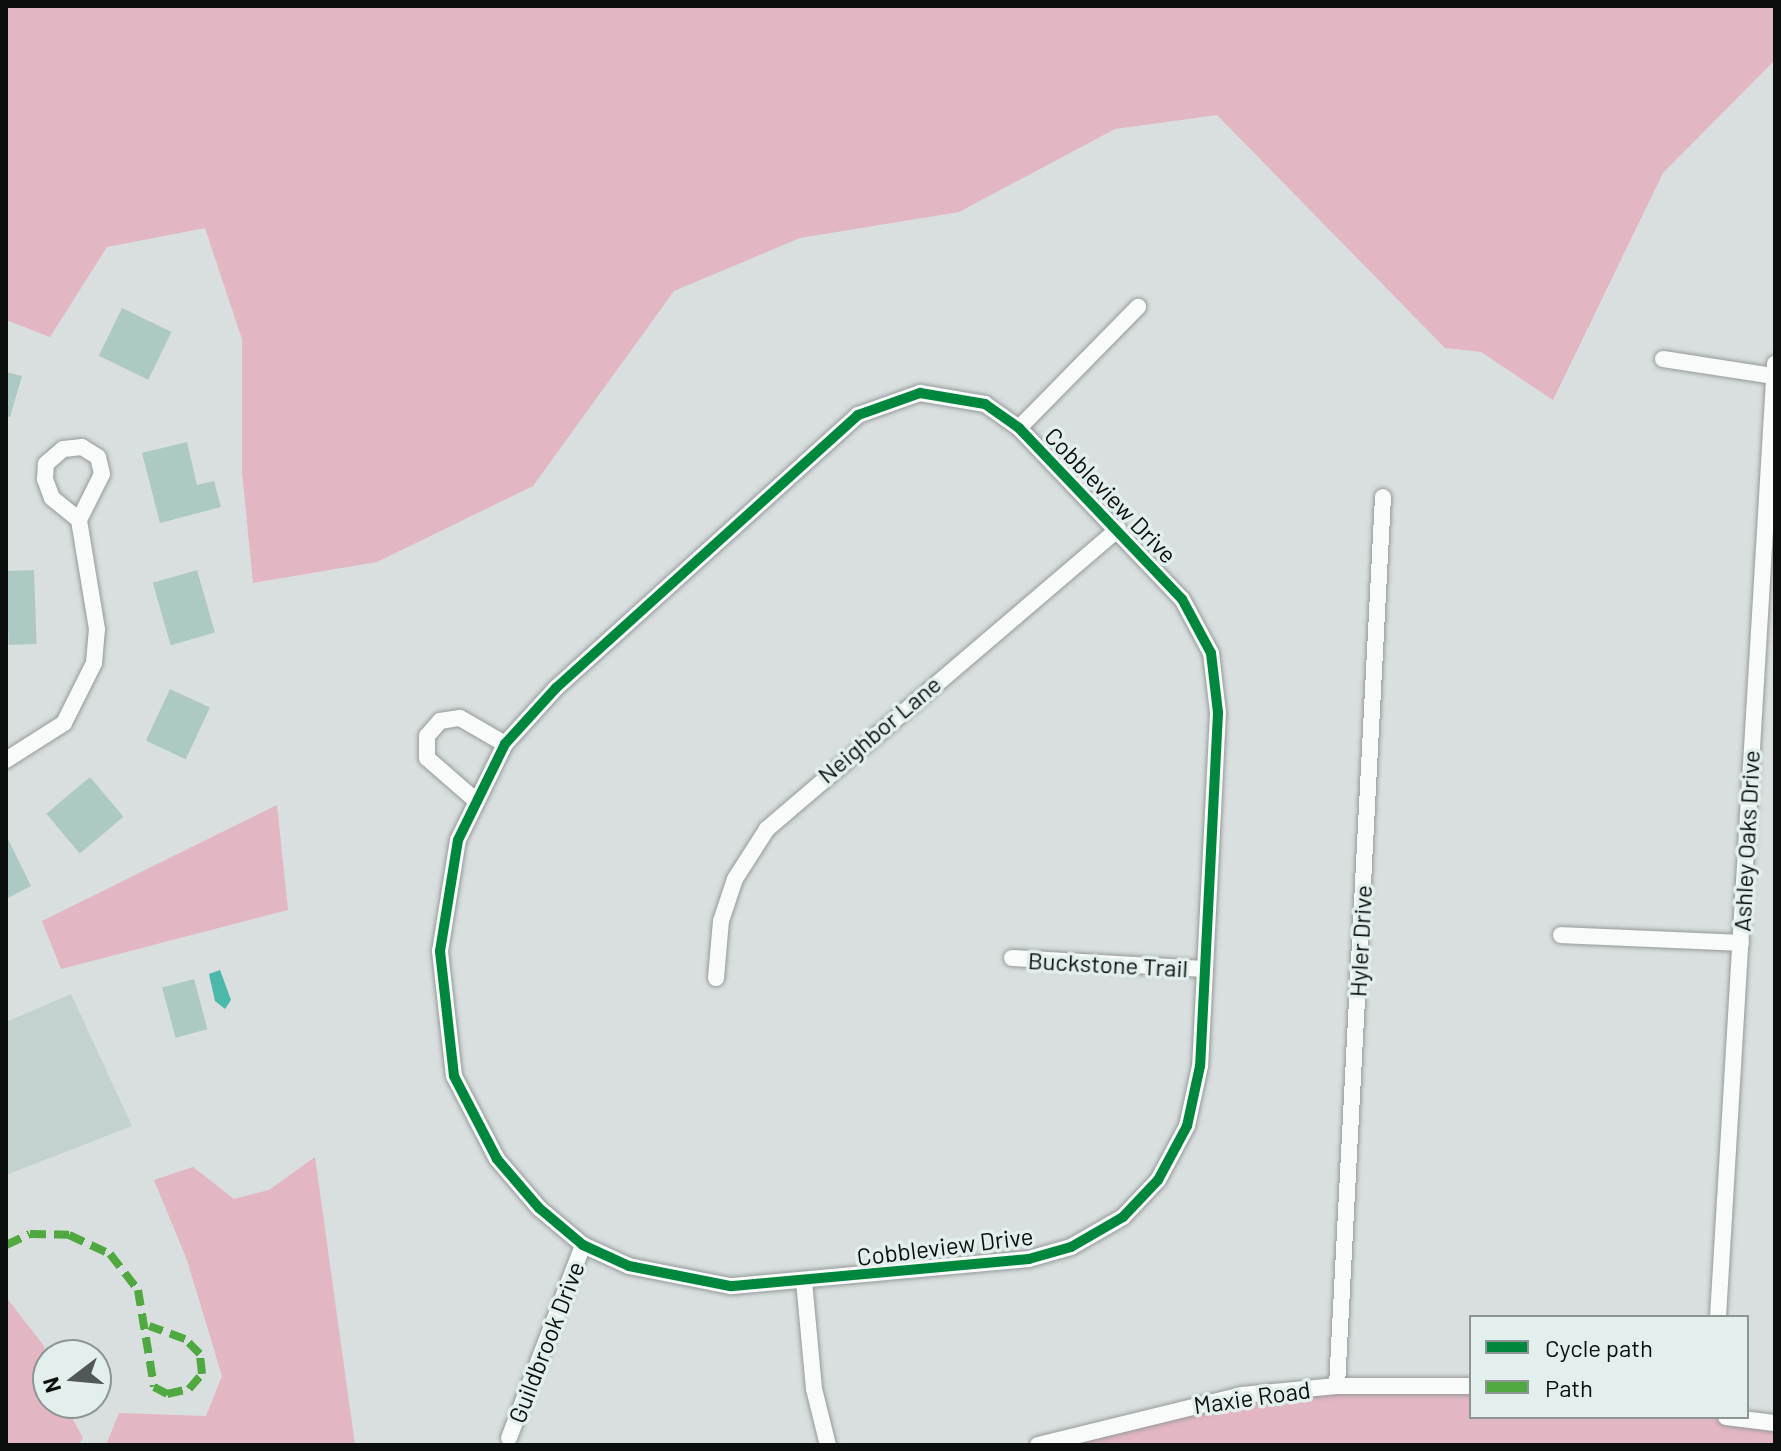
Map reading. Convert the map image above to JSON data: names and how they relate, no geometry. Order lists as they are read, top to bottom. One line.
{"streets":{"street":["Cobbleview Drive","Neighbor Lane","Ashley Oaks Drive","Hyler Drive","Buckstone Trail","Guildbrook Drive","Maxie Road"]},"crossings":[["Cobbleview Drive","Neighbor Lane"],["Cobbleview Drive","Buckstone Trail"],["Cobbleview Drive","Guildbrook Drive"],["Hyler Drive","Maxie Road"]],"legend":["Cycle path","Path"],"north":"left"}
